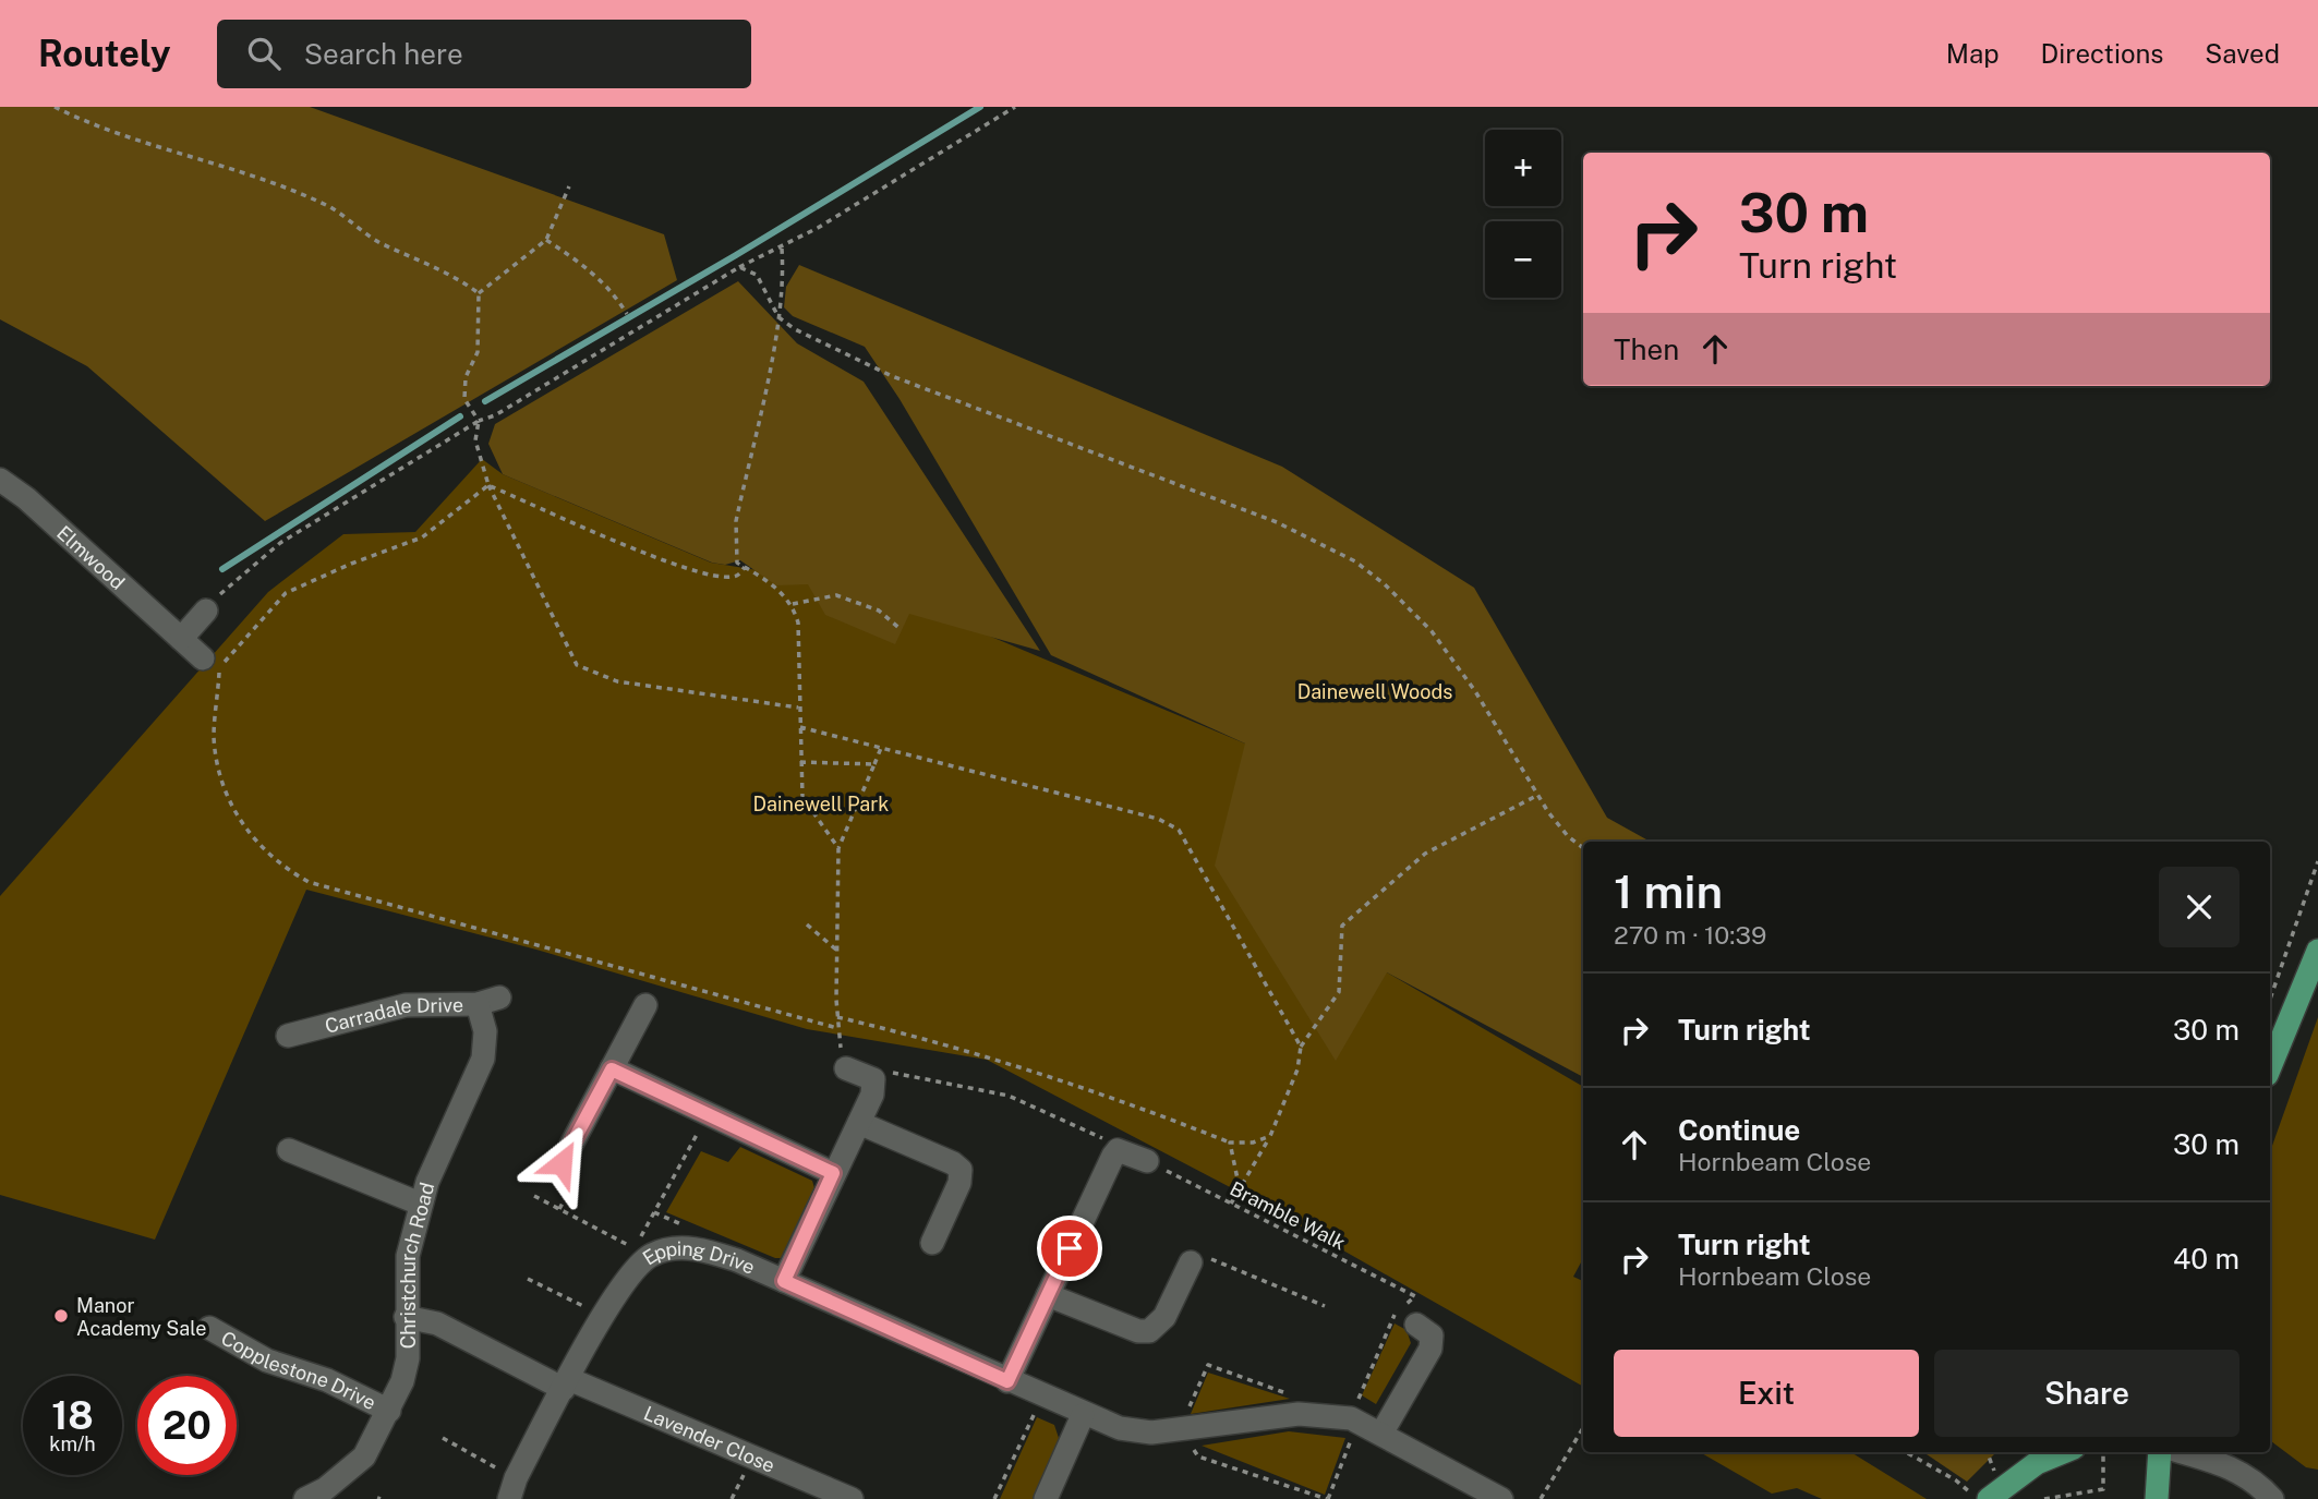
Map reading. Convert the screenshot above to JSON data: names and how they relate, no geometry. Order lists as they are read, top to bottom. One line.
{"streets":{"street":["Elmwood","Carradale Drive","Christchurch Road","Epping Drive","Copplestone Drive","Lavender Close"],"path":["Bramble Walk"]},"crossings":[["Carradale Drive","Christchurch Road"],["Christchurch Road","Copplestone Drive"],["Christchurch Road","Lavender Close"],["Epping Drive","Lavender Close"]],"parks":["Dainewell Woods","Dainewell Park"],"places":["Manor Academy Sale"],"page":{"header":"Routely","search":"Search here","nav":["Map","Directions","Saved"],"map_buttons":["+","−"],"turn":["30 m","Turn right"],"then":"Then","heading":["1 min","270 m · 10:39"],"list":[{"name":"Turn right","value":"30 m"},{"name":"Continue","note":"Hornbeam Close","value":"30 m"},{"name":"Turn right","note":"Hornbeam Close","value":"40 m"}],"buttons":["Exit","Share"],"speed":"18 km/h","limit":"20"}}
